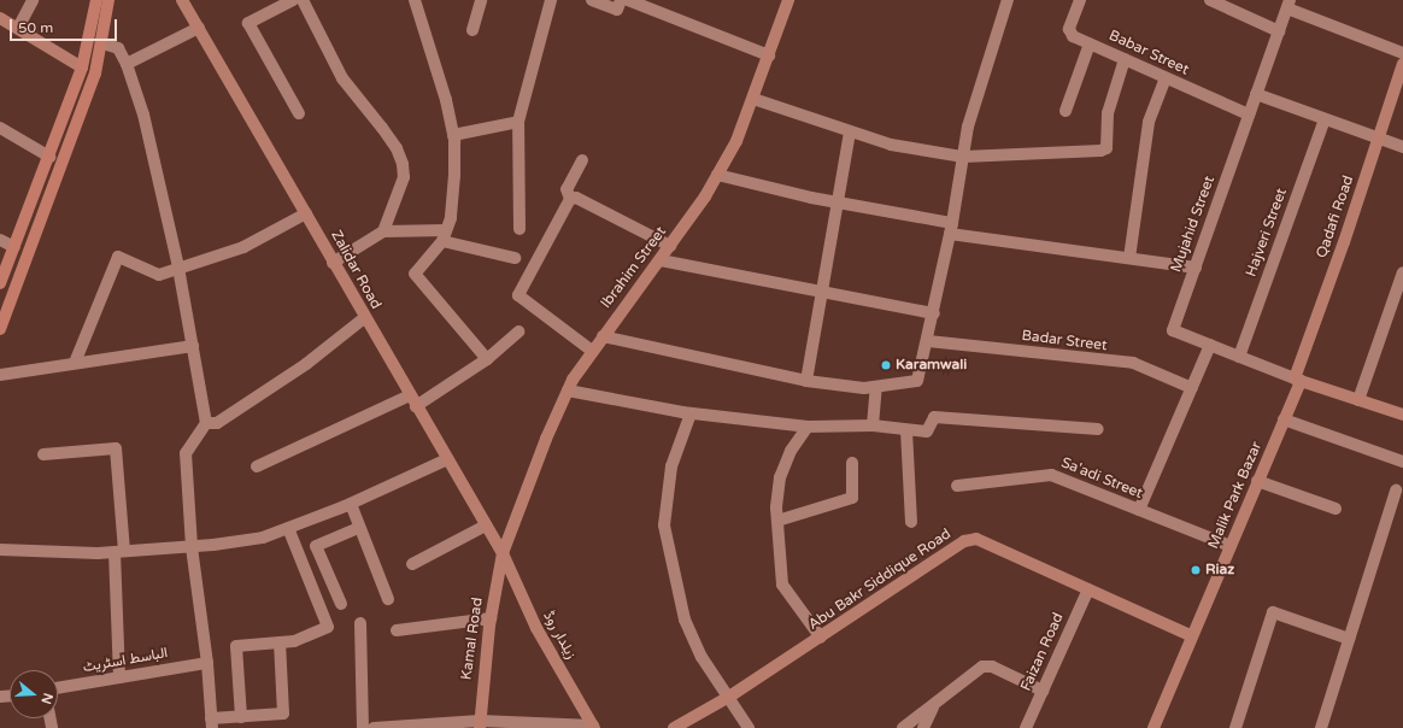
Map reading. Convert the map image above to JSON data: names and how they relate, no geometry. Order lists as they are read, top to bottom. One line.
{"streets":{"street":["Babar Street","Qadafi Road","Mujahid Street","Hajveri Street","Ibrahim Street","Zalidar Road","Badar Street","Sa'adi Street","Malik Park Bazar","Abu Bakr Siddique Road","زیلدار روڈ","Kamal Road","Faizan Road","الباسط اسٹریٹ"]},"crossings":[["Babar Street","Mujahid Street"],["Qadafi Road","Mujahid Street"],["Qadafi Road","Malik Park Bazar"],["Mujahid Street","Hajveri Street"],["Mujahid Street","Malik Park Bazar"],["Ibrahim Street","Zalidar Road"],["Ibrahim Street","زیلدار روڈ"],["Ibrahim Street","Kamal Road"],["Zalidar Road","زیلدار روڈ"],["Zalidar Road","Kamal Road"],["Sa'adi Street","Malik Park Bazar"],["Malik Park Bazar","Abu Bakr Siddique Road"],["Abu Bakr Siddique Road","Faizan Road"],["زیلدار روڈ","Kamal Road"]],"places":["Karamwali","Riaz"],"scale_bar":"50 m","north":"right"}
